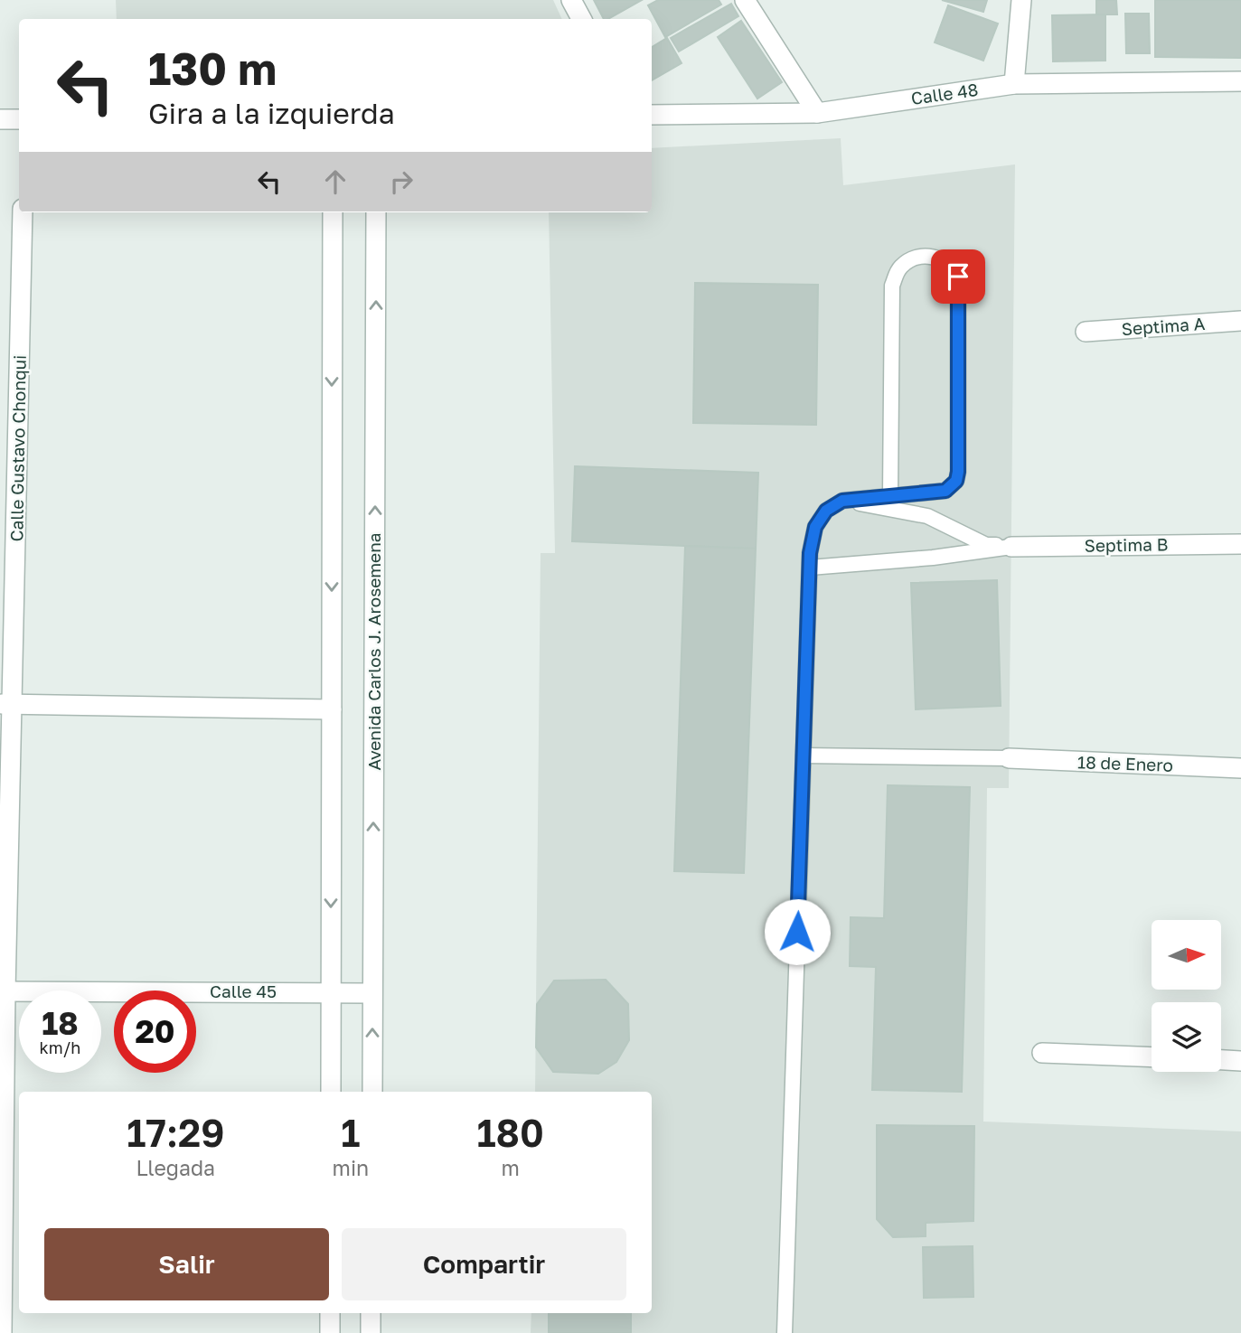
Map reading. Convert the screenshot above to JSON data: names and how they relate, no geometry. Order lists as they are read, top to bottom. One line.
{"streets":{"street":["Calle 48","Septima A","Calle Gustavo Chonqui","Septima B","Avenida Carlos J. Arosemena","18 de Enero","Calle 45"]},"crossings":[["Calle Gustavo Chonqui","Calle 45"],["Avenida Carlos J. Arosemena","Calle 45"]],"north":"right","page":{"turn":["130 m","Gira a la izquierda"],"speed":"18 km/h","limit":"20","eta":["17:29","Llegada","1","min","180","m"],"buttons":["Salir","Compartir"]}}
